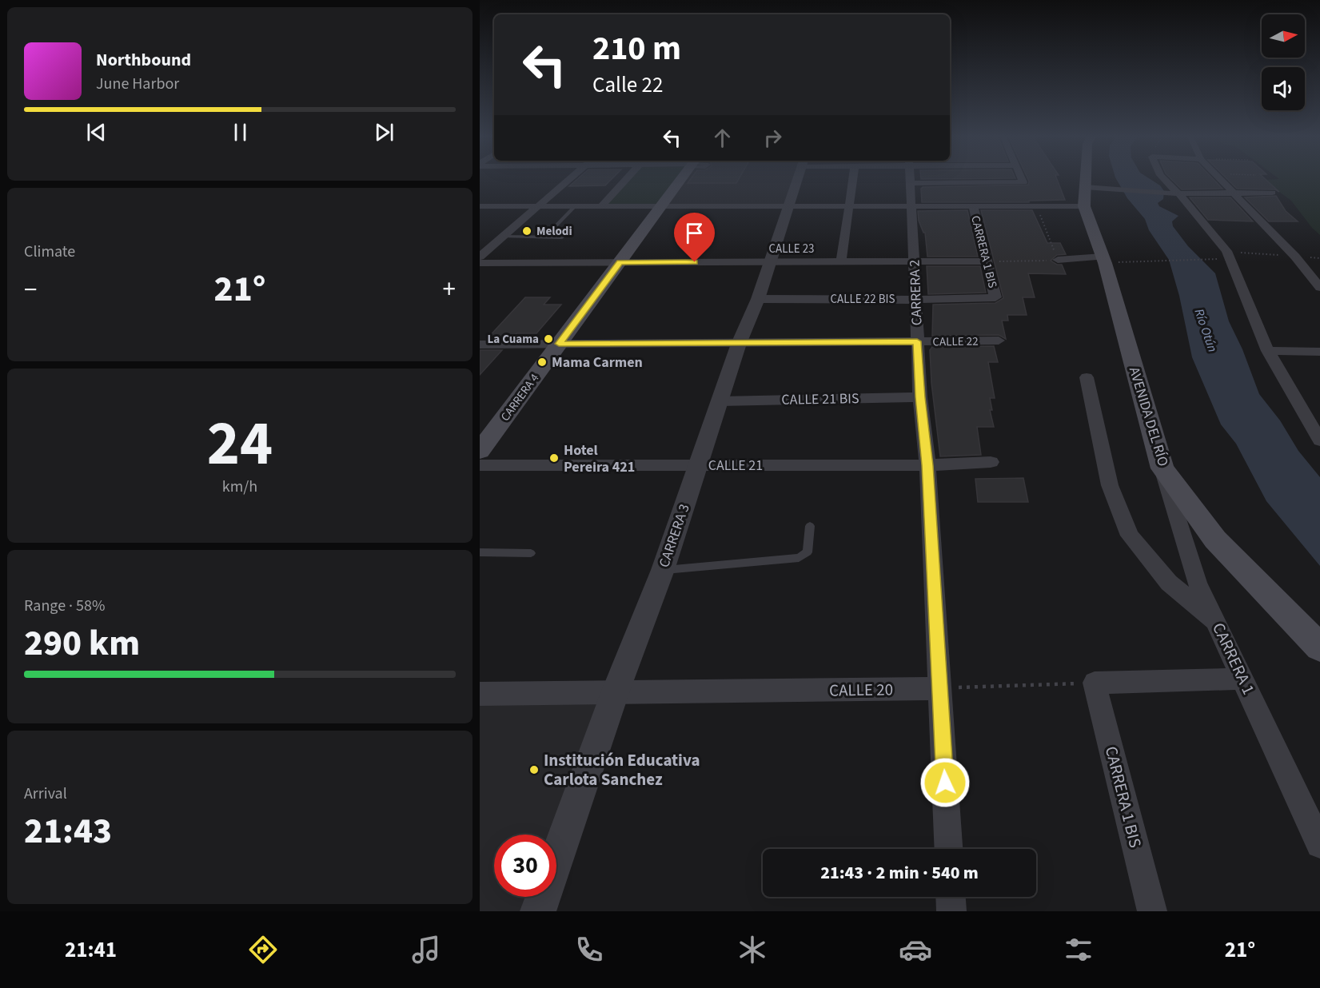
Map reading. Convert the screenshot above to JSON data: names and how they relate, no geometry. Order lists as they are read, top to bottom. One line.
{"streets":{"main road":["CARRERA 4","AVENIDA DEL RÍO"],"street":["CALLE 23","CARRERA 1 BIS","CARRERA 2","CALLE 22 BIS","CALLE 22","CALLE 21 BIS","CALLE 21","CARRERA 3","CARRERA 1","CALLE 20"]},"crossings":[["CALLE 23","CARRERA 1 BIS"],["CALLE 23","CARRERA 2"],["CALLE 23","CARRERA 4"],["CALLE 23","CARRERA 3"],["CARRERA 1 BIS","CALLE 22 BIS"],["CARRERA 2","CALLE 22 BIS"],["CARRERA 2","CALLE 22"],["CARRERA 2","CALLE 21 BIS"],["CARRERA 2","CALLE 21"],["CARRERA 2","CALLE 20"],["CALLE 22 BIS","CARRERA 3"],["CALLE 22","CARRERA 4"],["CALLE 22","CARRERA 3"],["CALLE 21 BIS","CARRERA 3"],["AVENIDA DEL RÍO","CARRERA 1"],["CALLE 21","CARRERA 3"],["CARRERA 3","CALLE 20"]],"water":["Río Otún"],"places":["Melodi","La Cuama","Mama Carmen","Hotel Pereira 421","Institución Educativa Carlota Sanchez"],"north":"right","page":{"turn":["210 m","Calle 22"],"song":["Northbound","June Harbor"],"tile":["Climate",["24","km/h"],["Range · 58%","290 km"],["Arrival","21:43"]],"heat":["−","21°","+"],"limit":"30","trip":"21:43 · 2 min · 540 m","tabs":["21:41","21°"]}}
